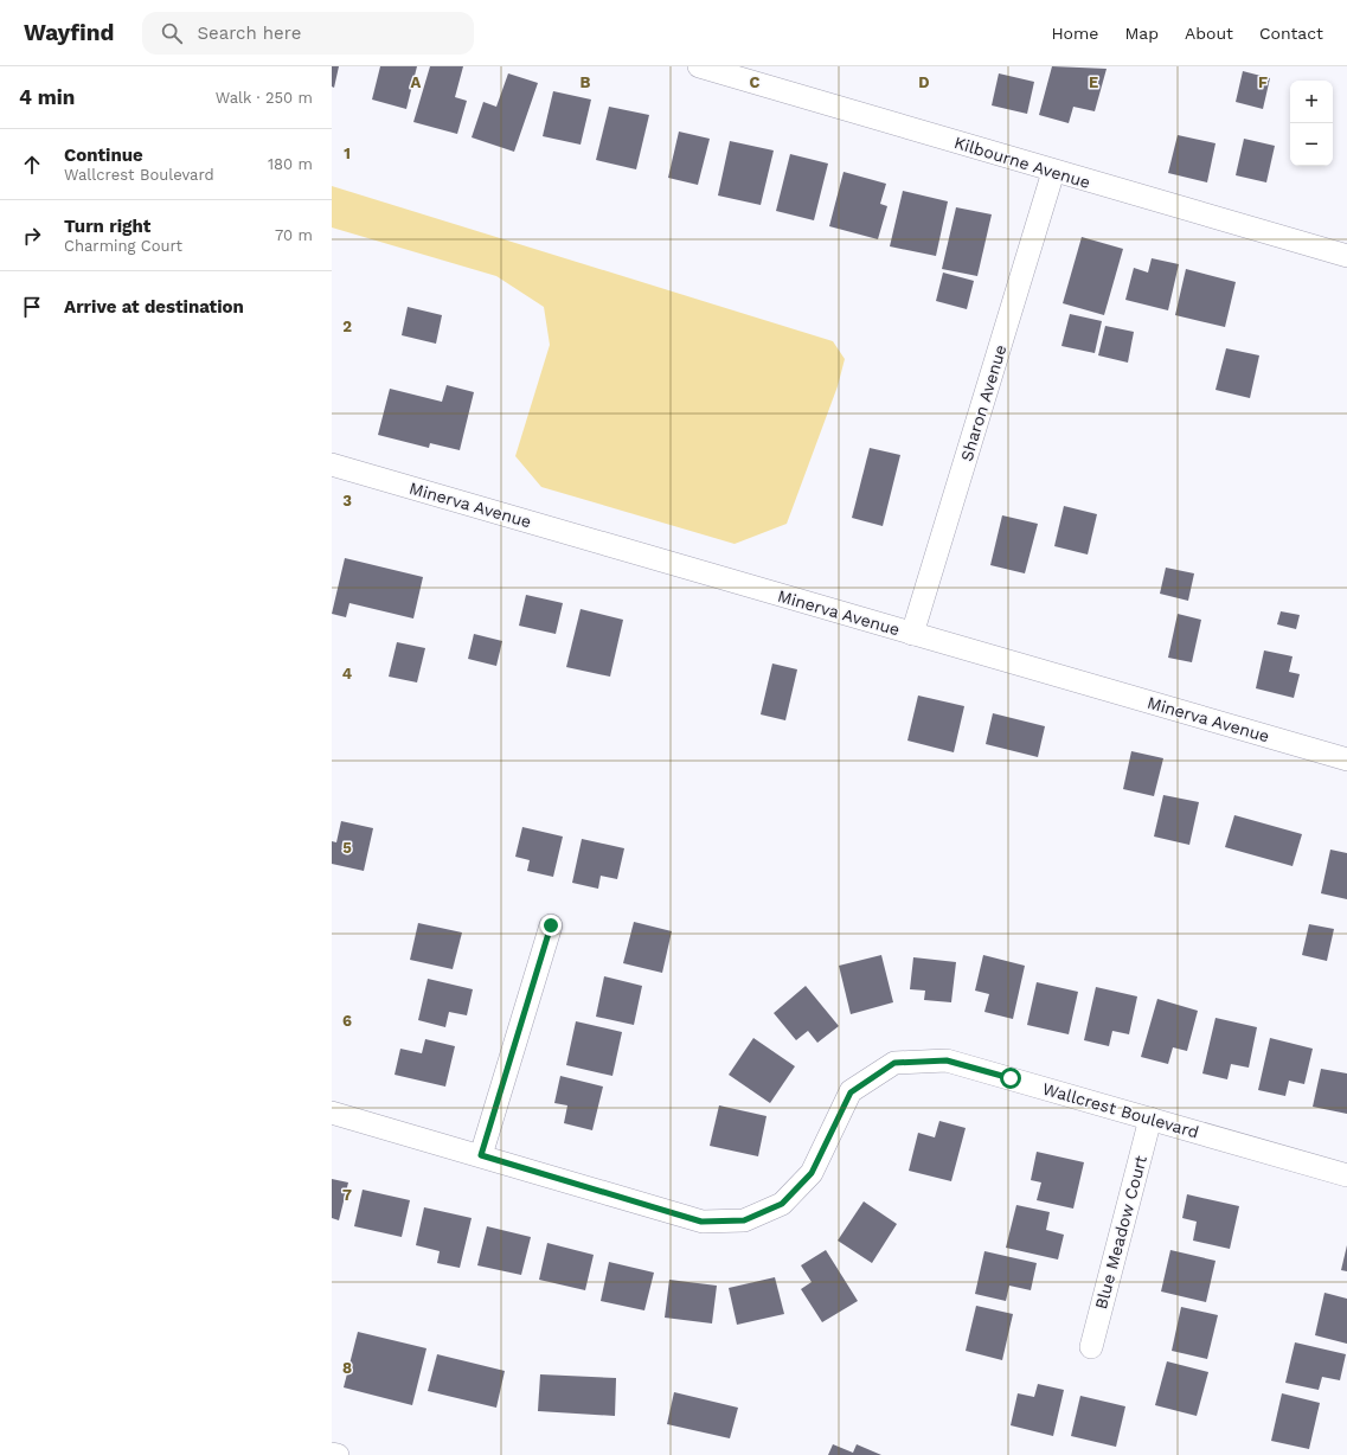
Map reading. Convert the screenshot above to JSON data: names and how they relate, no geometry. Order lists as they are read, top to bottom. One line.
{"streets":{"street":["Kilbourne Avenue","Sharon Avenue","Minerva Avenue","Wallcrest Boulevard","Blue Meadow Court"]},"crossings":[["Kilbourne Avenue","Sharon Avenue"],["Sharon Avenue","Minerva Avenue"],["Wallcrest Boulevard","Blue Meadow Court"]],"page":{"header":"Wayfind","search":"Search here","nav":["Home","Map","About","Contact"],"heading":["4 min","Walk · 250 m"],"map_buttons":["+","−"],"list":[["Continue","Wallcrest Boulevard","180 m"],["Turn right","Charming Court","70 m"],"Arrive at destination"]},"grid":{"columns":["A","B","C","D","E","F"],"rows":["1","2","3","4","5","6","7","8"]}}
